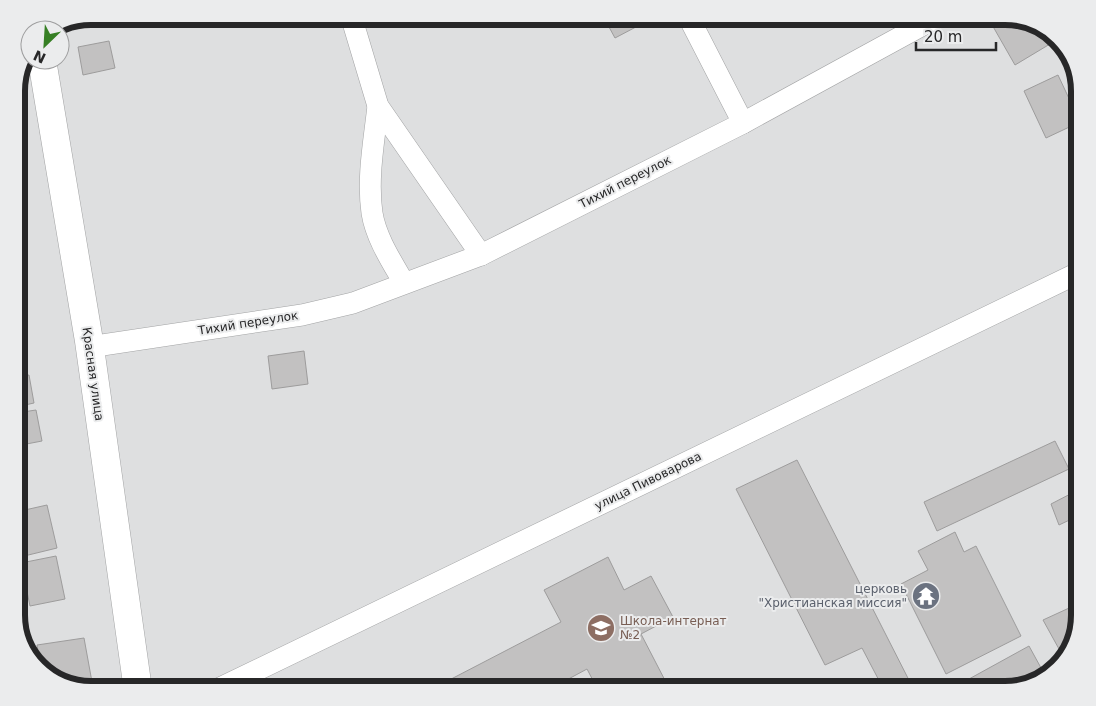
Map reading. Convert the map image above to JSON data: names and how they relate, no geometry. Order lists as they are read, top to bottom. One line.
{"streets":{"street":["Тихий переулок","Красная улица","улица Пивоварова"]},"crossings":[["Тихий переулок","Красная улица"]],"places":{"temple":["церковь \"Христианская миссия\""],"school or university":["Школа-интернат №2"]},"scale_bar":"20 m","north":"bottom left"}
